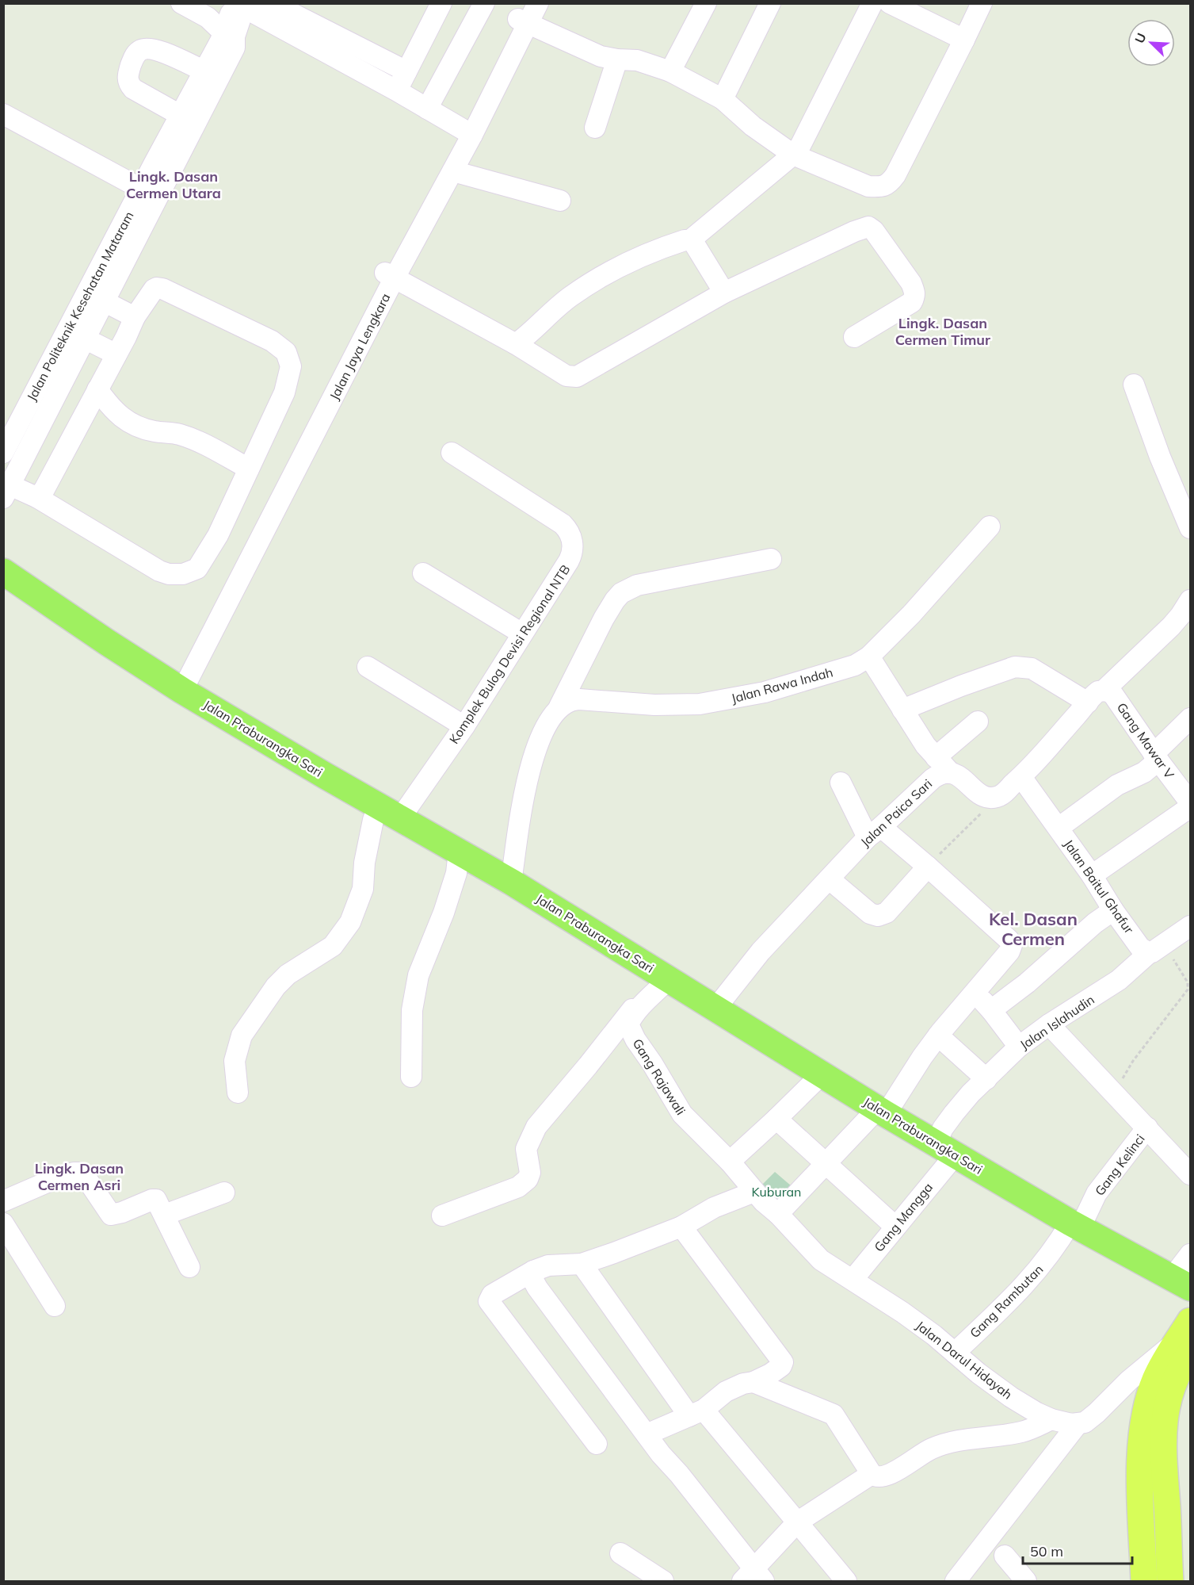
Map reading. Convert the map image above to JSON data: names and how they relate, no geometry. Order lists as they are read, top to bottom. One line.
{"streets":{"main road":["Jalan Praburangka Sari"],"street":["Jalan Politeknik Kesehatan Mataram","Jalan Jaya Lengkara","Komplek Bulog Devisi Regional NTB","Jalan Rawa Indah","Gang Mawar V","Jalan Paica Sari","Jalan Baitul Ghafur","Jalan Islahudin","Gang Rajawali","Gang Kelinci","Gang Mangga","Gang Rambutan","Jalan Darul Hidayah"]},"crossings":[["Jalan Jaya Lengkara","Jalan Praburangka Sari"],["Komplek Bulog Devisi Regional NTB","Jalan Praburangka Sari"],["Jalan Praburangka Sari","Jalan Paica Sari"],["Jalan Praburangka Sari","Jalan Islahudin"],["Jalan Praburangka Sari","Gang Rajawali"],["Jalan Praburangka Sari","Gang Kelinci"],["Jalan Praburangka Sari","Gang Mangga"],["Jalan Praburangka Sari","Gang Rambutan"],["Jalan Baitul Ghafur","Jalan Islahudin"],["Jalan Islahudin","Gang Mangga"],["Gang Rajawali","Jalan Darul Hidayah"],["Gang Kelinci","Gang Rambutan"],["Gang Mangga","Jalan Darul Hidayah"],["Gang Rambutan","Jalan Darul Hidayah"]],"districts":["Lingk. Dasan Cermen Utara","Lingk. Dasan Cermen Timur","Kel. Dasan Cermen","Lingk. Dasan Cermen Asri"],"parks":["Kuburan"],"scale_bar":"50 m","north":"top left"}
